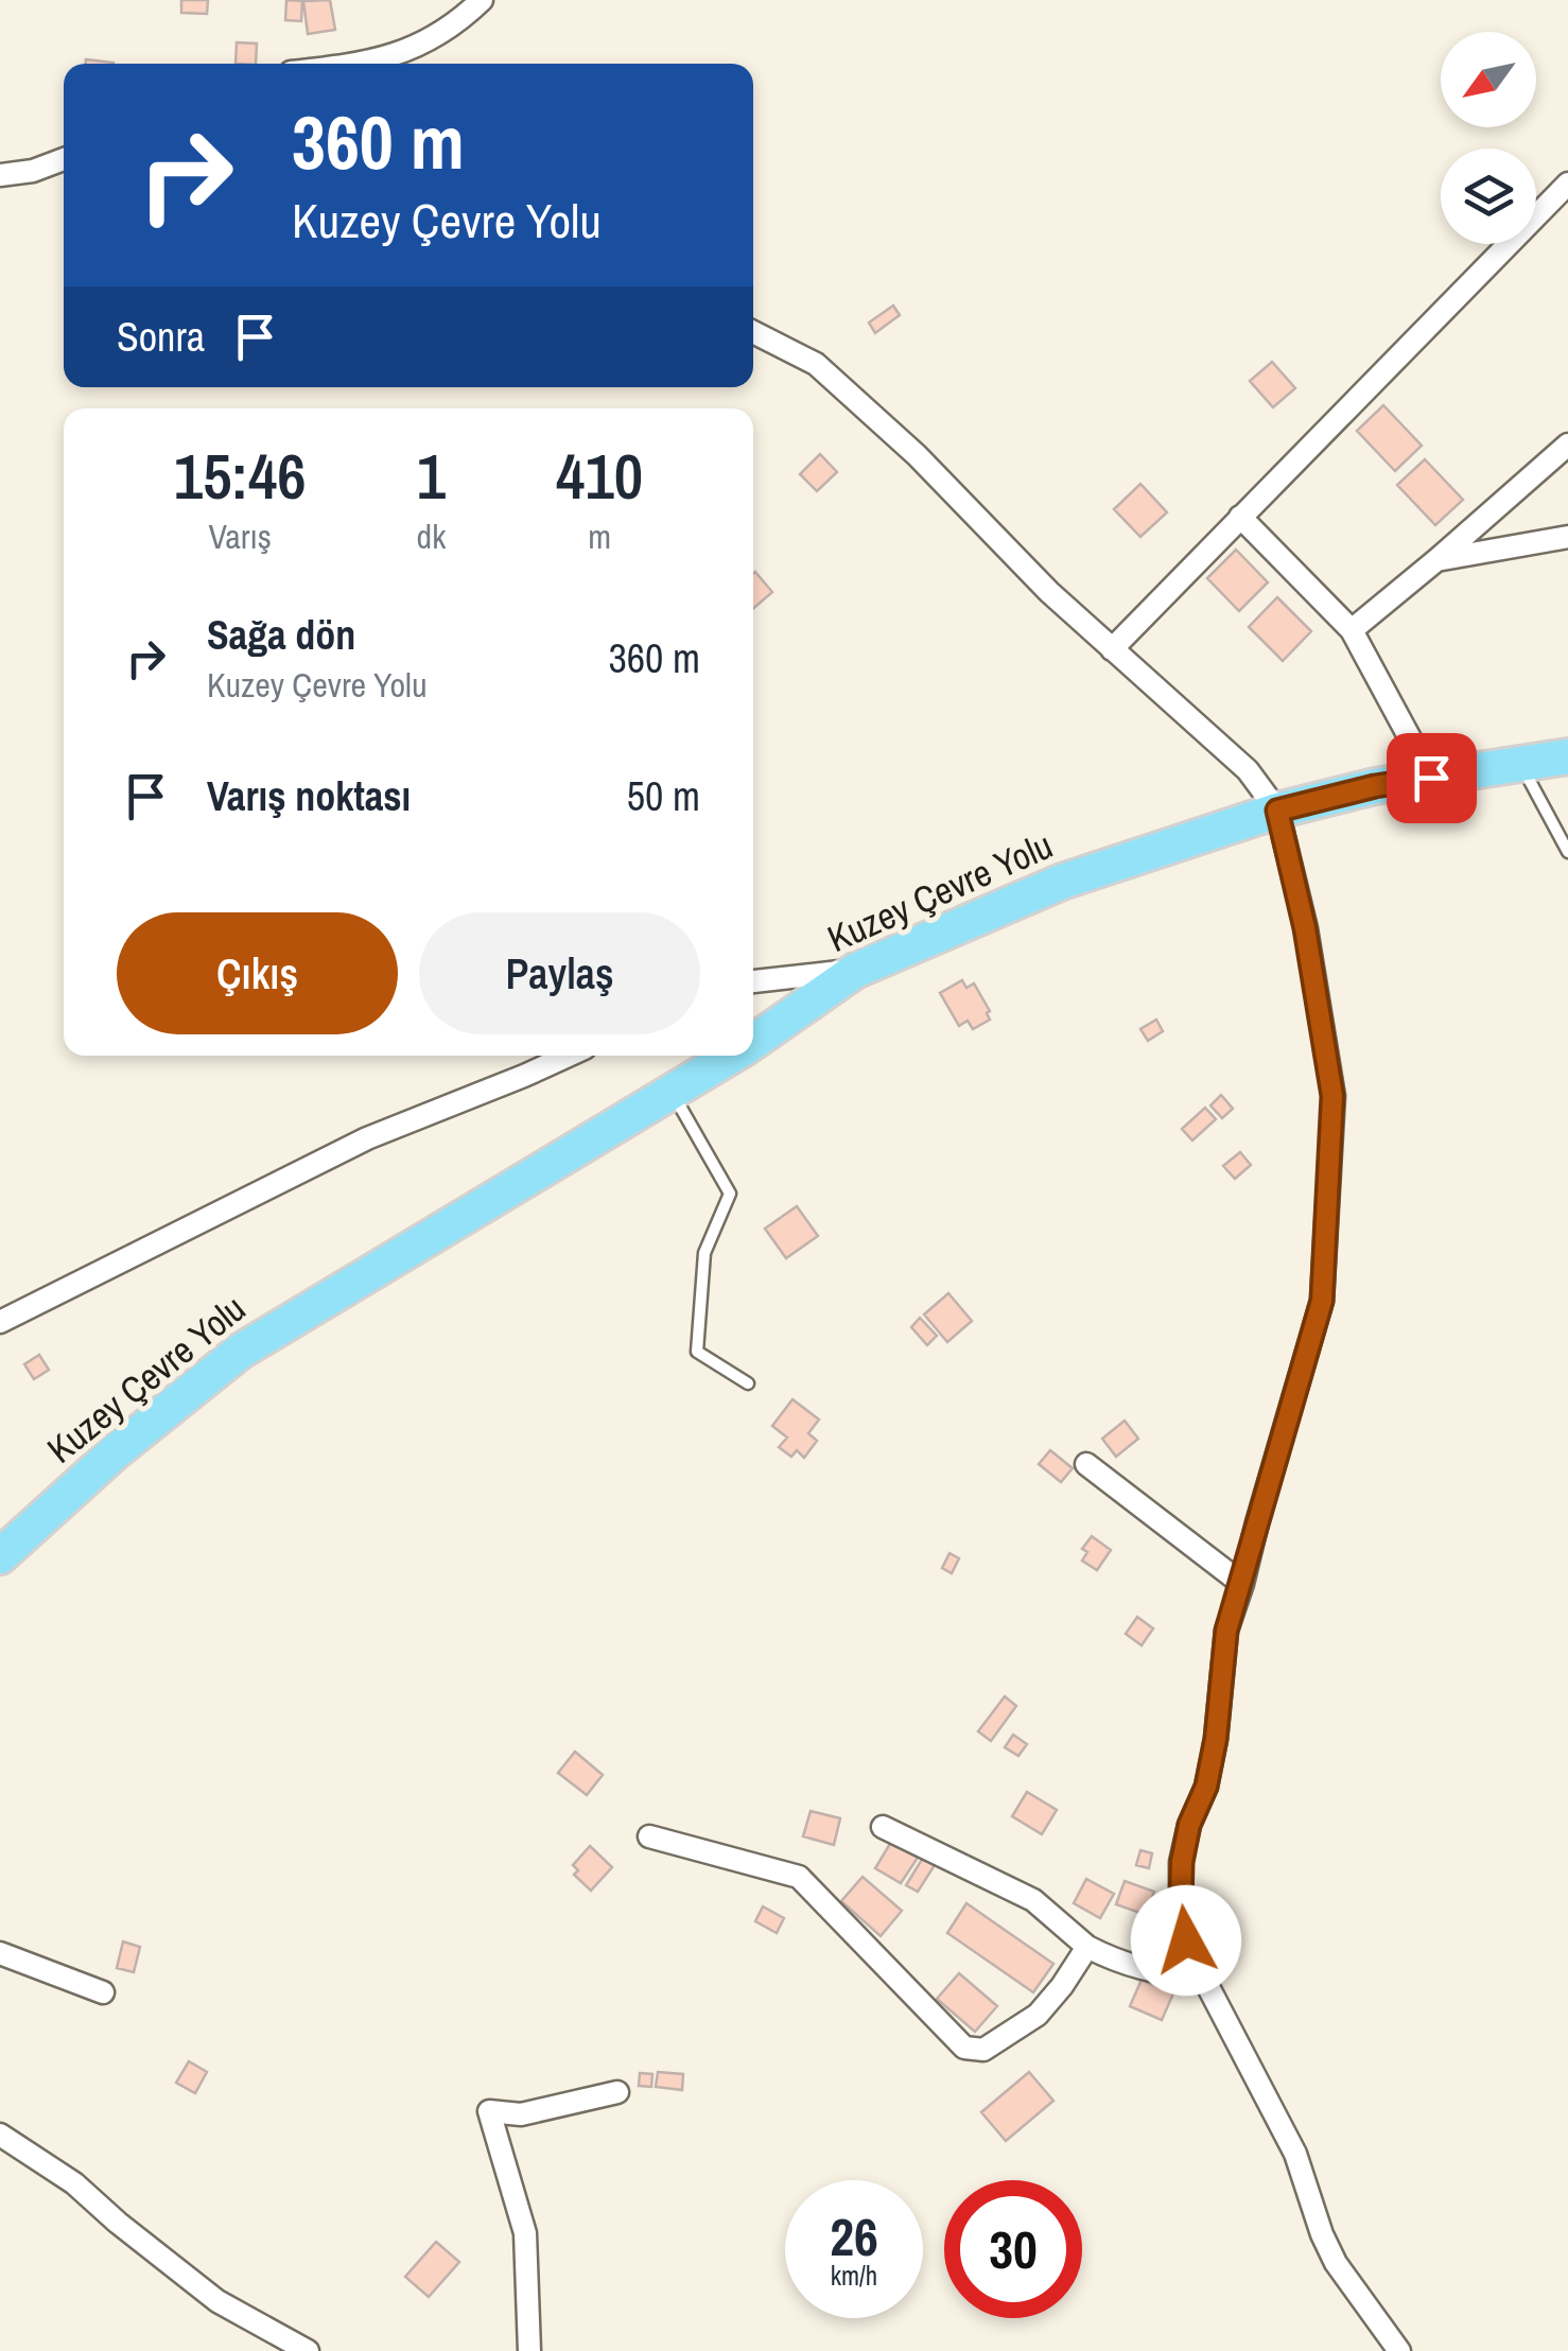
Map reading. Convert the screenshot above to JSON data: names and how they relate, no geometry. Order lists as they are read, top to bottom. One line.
{"streets":{"main road":["Kuzey Çevre Yolu"]},"north":"bottom left","page":{"turn":["360 m","Kuzey Çevre Yolu"],"then":"Sonra","eta":["15:46","Varış","1","dk","410","m"],"list":[{"name":"Sağa dön","note":"Kuzey Çevre Yolu","value":"360 m"},{"name":"Varış noktası","value":"50 m"}],"buttons":["Çıkış","Paylaş"],"speed":"26 km/h","limit":"30"}}
